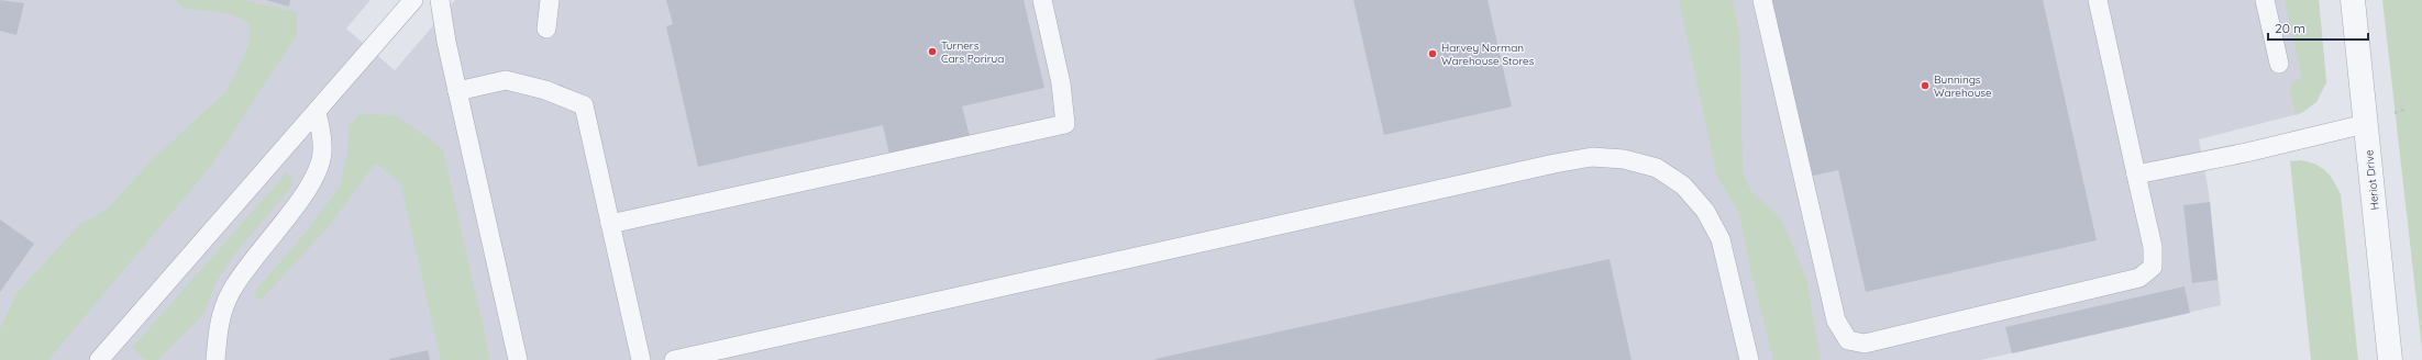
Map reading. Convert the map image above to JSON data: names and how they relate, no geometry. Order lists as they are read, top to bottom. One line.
{"streets":{"street":["Heriot Drive"]},"places":["Turners Cars Porirua","Harvey Norman Warehouse Stores","Bunnings Warehouse"],"scale_bar":"20 m"}
